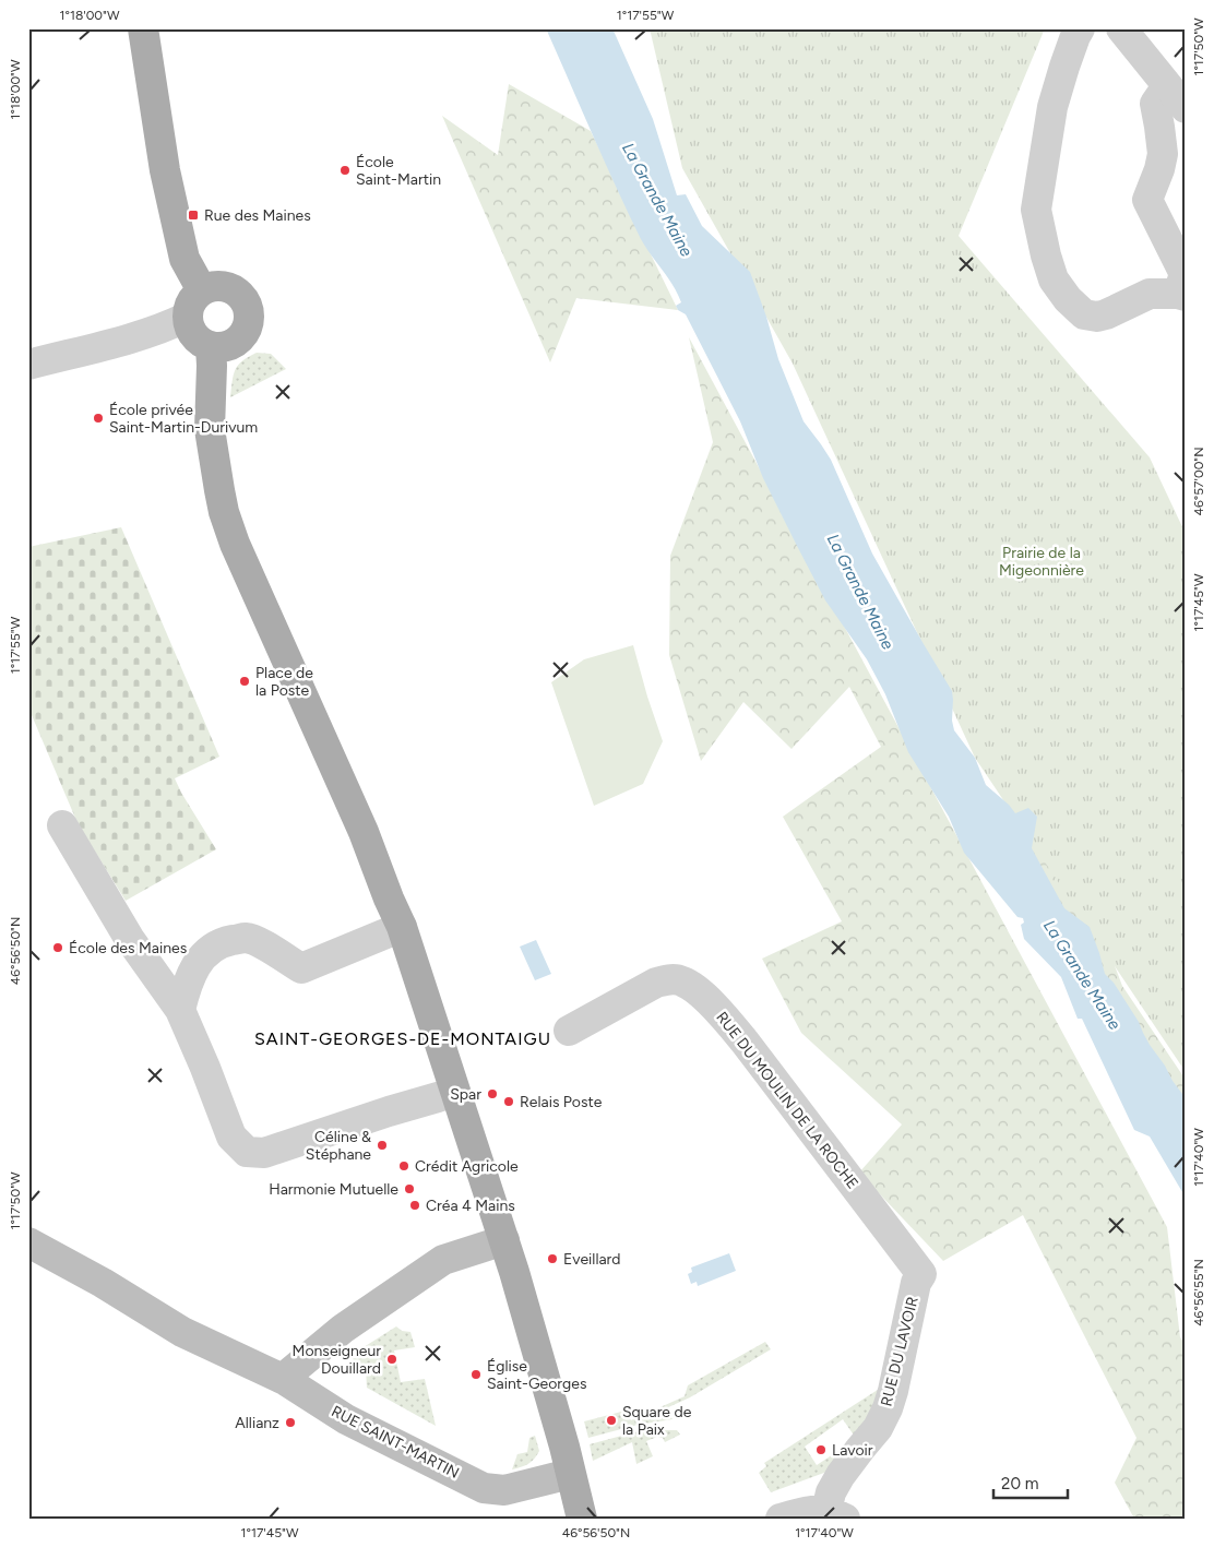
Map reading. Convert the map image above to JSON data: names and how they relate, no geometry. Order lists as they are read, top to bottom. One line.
{"streets":{"main road":["RUE SAINT-MARTIN"],"street":["RUE DU MOULIN DE LA ROCHE","RUE DU LAVOIR"]},"crossings":[["RUE DU MOULIN DE LA ROCHE","RUE DU LAVOIR"]],"districts":["SAINT-GEORGES-DE-MONTAIGU"],"water":["La Grande Maine"],"parks":["Prairie de la Migeonnière"],"places":{"other":["École Saint-Martin","École privée Saint-Martin-Durivum","Place de la Poste","École des Maines","Spar","Relais Poste","Céline & Stéphane","Crédit Agricole","Harmonie Mutuelle","Créa 4 Mains","Eveillard","Monseigneur Douillard","Église Saint-Georges","Square de la Paix","Allianz","Lavoir"],"transit":["Rue des Maines"]},"scale_bar":"20 m","coordinates":["1°18'00\"W","1°17'55\"W","1°17'50\"W","46°57'00\"N","1°17'45\"W","46°56'50\"N","1°17'40\"W","46°56'55\"N"]}
